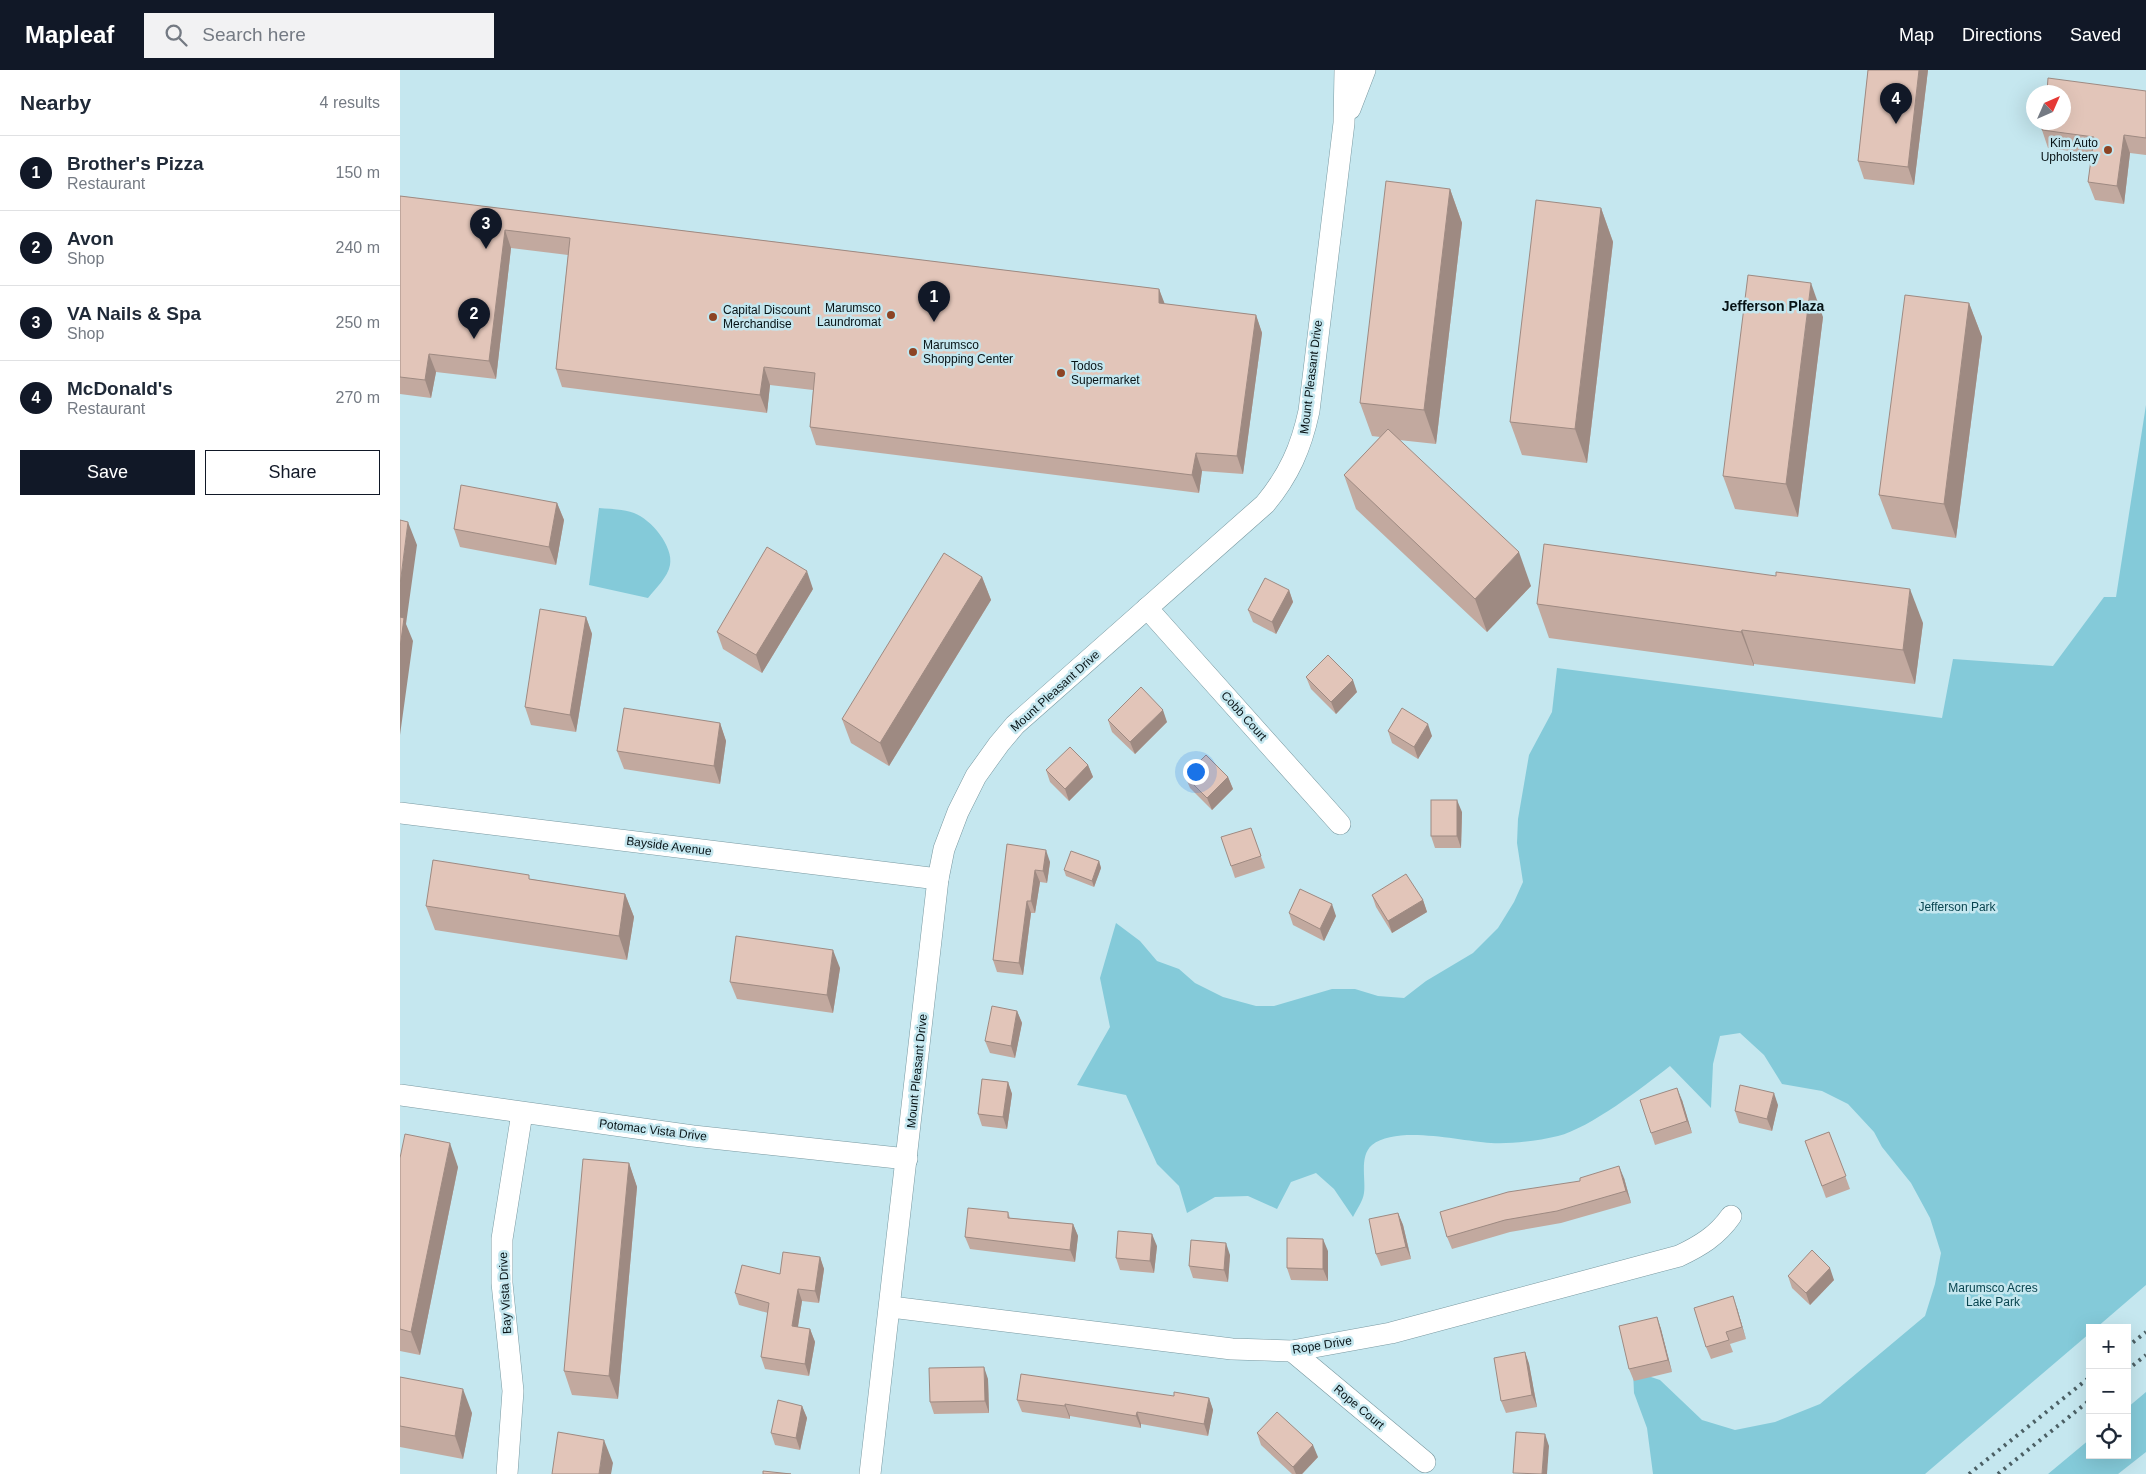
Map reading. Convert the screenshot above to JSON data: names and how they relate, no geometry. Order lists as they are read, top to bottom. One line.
{"streets":{"street":["Mount Pleasant Drive","Cobb Court","Bayside Avenue","Potomac Vista Drive","Bay Vista Drive","Rope Drive","Rope Court"]},"crossings":[["Mount Pleasant Drive","Cobb Court"],["Mount Pleasant Drive","Bayside Avenue"],["Mount Pleasant Drive","Potomac Vista Drive"],["Mount Pleasant Drive","Rope Drive"],["Potomac Vista Drive","Bay Vista Drive"],["Rope Drive","Rope Court"]],"districts":["Jefferson Plaza"],"parks":["Jefferson Park","Marumsco Acres Lake Park"],"places":["Kim Auto Upholstery","Marumsco Laundromat","Capital Discount Merchandise","Marumsco Shopping Center","Todos Supermarket"],"north":"top right","page":{"header":"Mapleaf","search":"Search here","nav":["Map","Directions","Saved"],"heading":["Nearby","4 results"],"pins":["4","3","1","2"],"list":[{"mark":"1","name":"Brother's Pizza","note":"Restaurant","value":"150 m"},{"mark":"2","name":"Avon","note":"Shop","value":"240 m"},{"mark":"3","name":"VA Nails & Spa","note":"Shop","value":"250 m"},{"mark":"4","name":"McDonald's","note":"Restaurant","value":"270 m"}],"buttons":["Save","Share"],"map_buttons":["+","−"]}}
